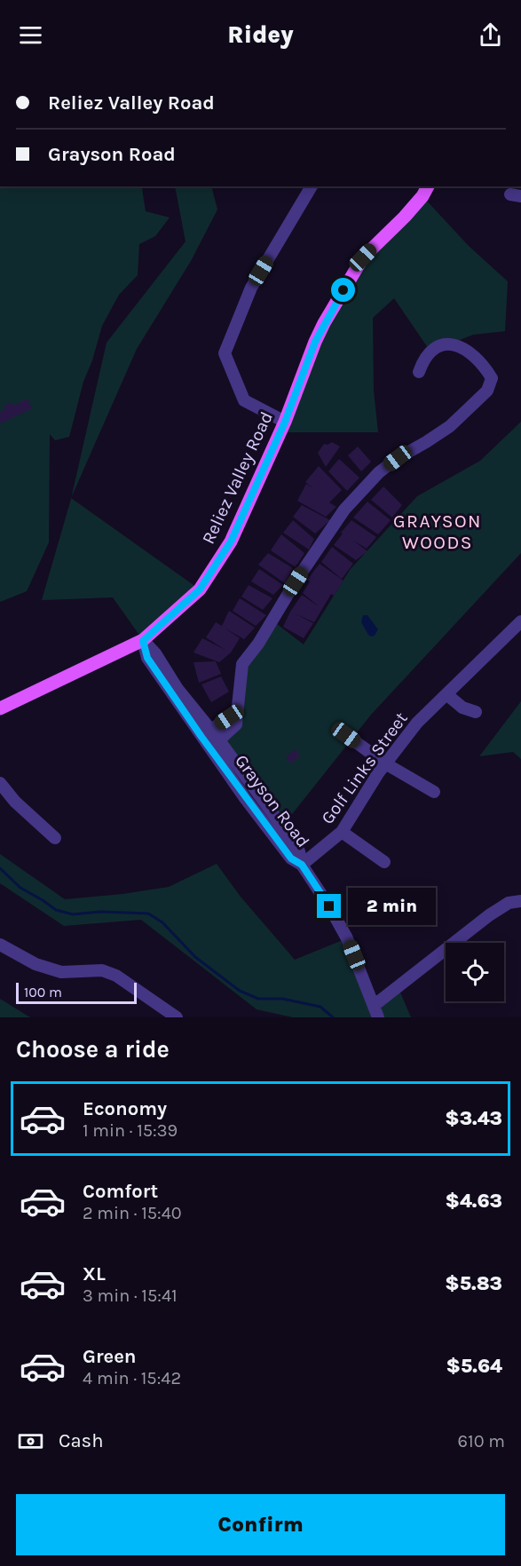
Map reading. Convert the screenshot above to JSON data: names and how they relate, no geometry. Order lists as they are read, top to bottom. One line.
{"streets":{"main road":["Reliez Valley Road"],"street":["Golf Links Street","Grayson Road"]},"crossings":[["Reliez Valley Road","Grayson Road"],["Golf Links Street","Grayson Road"]],"districts":["GRAYSON WOODS"],"scale_bar":"100 m","page":{"header":"Ridey","banner":["Reliez Valley Road","Grayson Road"],"bubble":"2 min","scale":"100 m","heading":"Choose a ride","list":[{"name":"Economy","note":"1 min · 15:39","value":"$3.43"},{"name":"Comfort","note":"2 min · 15:40","value":"$4.63"},{"name":"XL","note":"3 min · 15:41","value":"$5.83"},{"name":"Green","note":"4 min · 15:42","value":"$5.64"}],"pay":["Cash","610 m"],"buttons":"Confirm"}}
